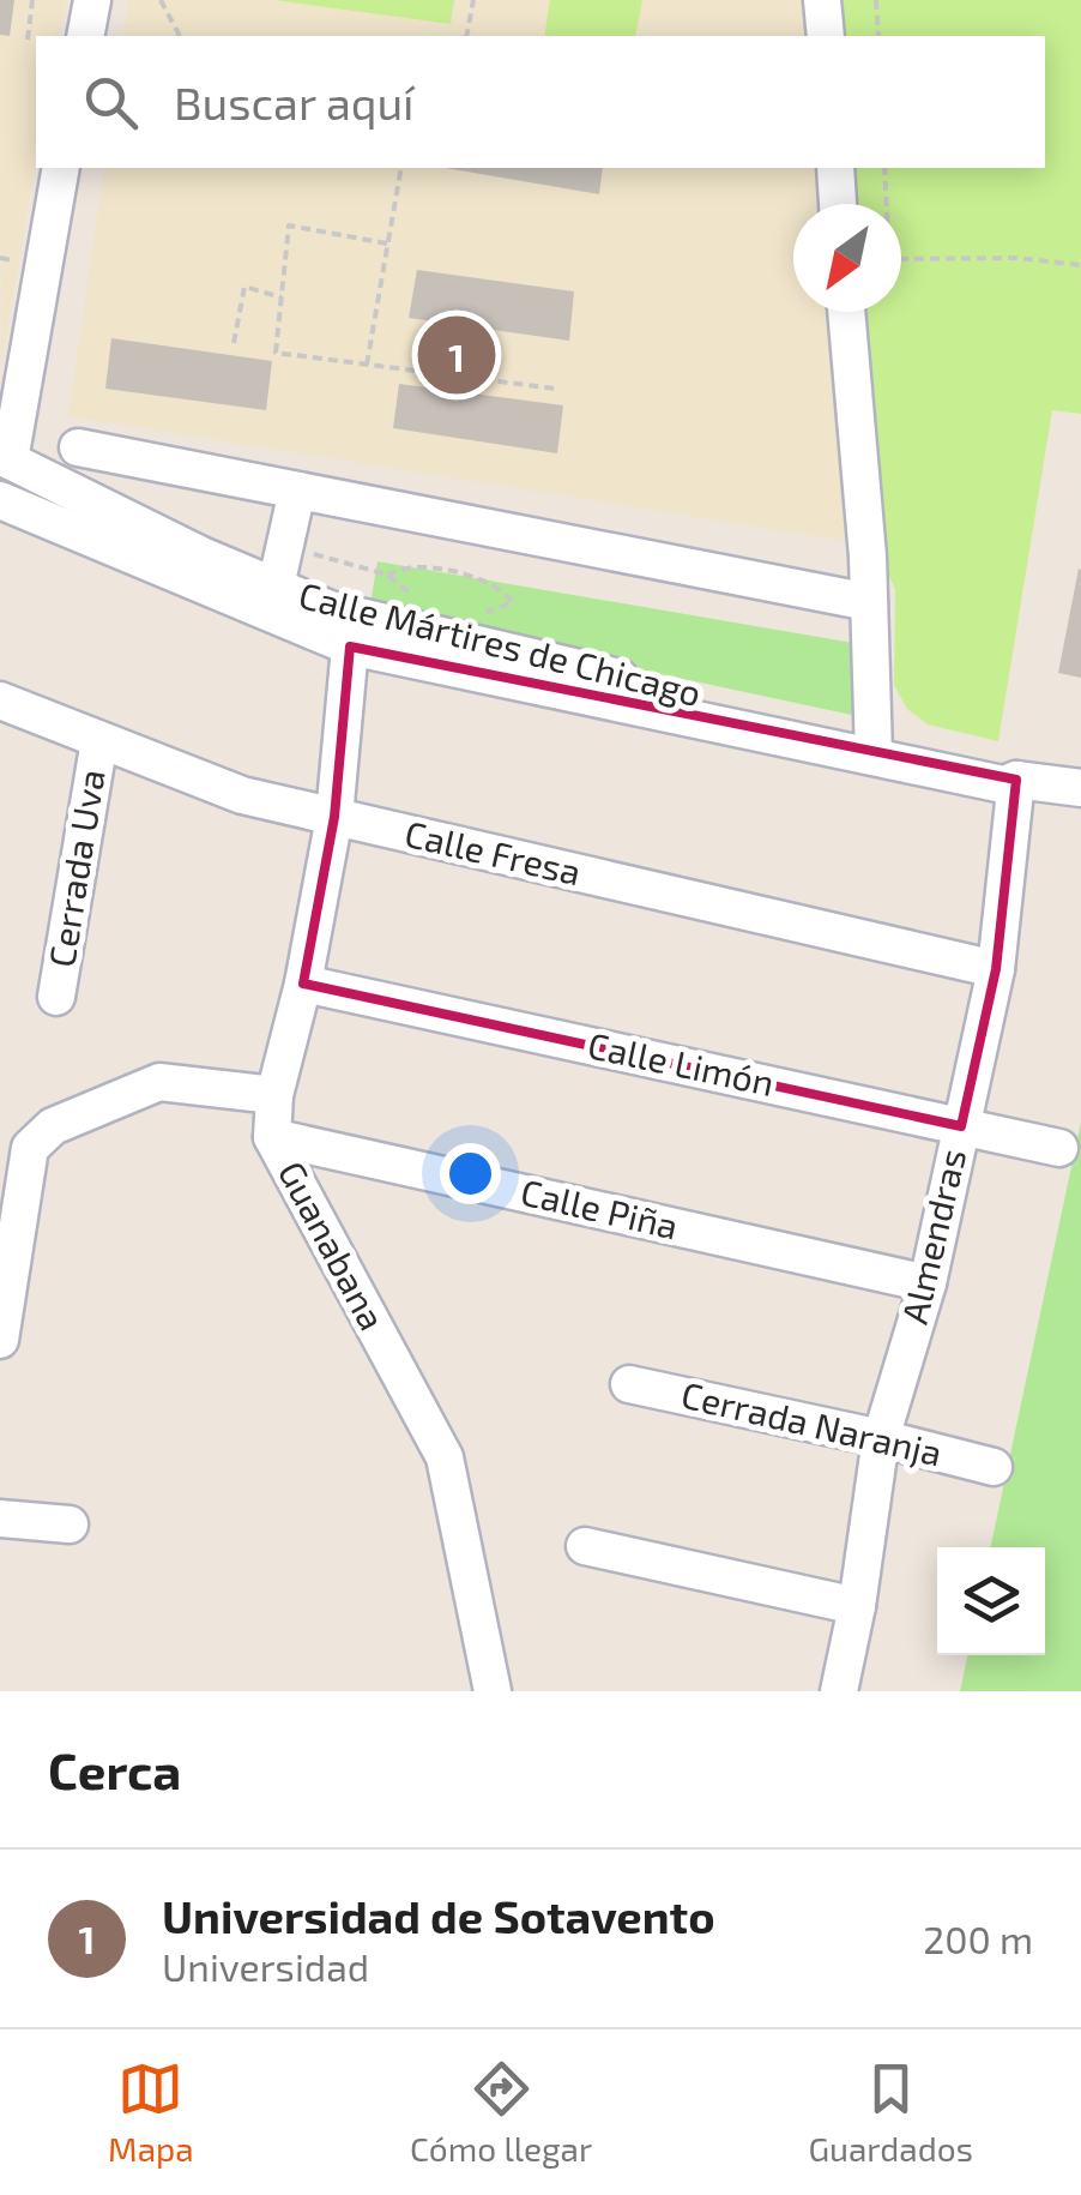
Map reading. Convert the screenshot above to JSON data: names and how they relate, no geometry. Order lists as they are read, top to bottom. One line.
{"streets":{"street":["Calle Mártires de Chicago","Calle Fresa","Cerrada Uva","Calle Limón","Calle Piña","Almendras","Guanabana","Cerrada Naranja"]},"crossings":[["Calle Mártires de Chicago","Almendras"],["Calle Mártires de Chicago","Guanabana"],["Calle Fresa","Cerrada Uva"],["Calle Fresa","Almendras"],["Calle Fresa","Guanabana"],["Calle Limón","Almendras"],["Calle Limón","Guanabana"],["Calle Piña","Almendras"],["Calle Piña","Guanabana"],["Almendras","Cerrada Naranja"]],"north":"bottom left","page":{"search":"Buscar aquí","pins":"1","heading":"Cerca","list":[{"mark":"1","name":"Universidad de Sotavento","note":"Universidad","value":"200 m"}],"nav":["Mapa","Cómo llegar","Guardados"]}}
